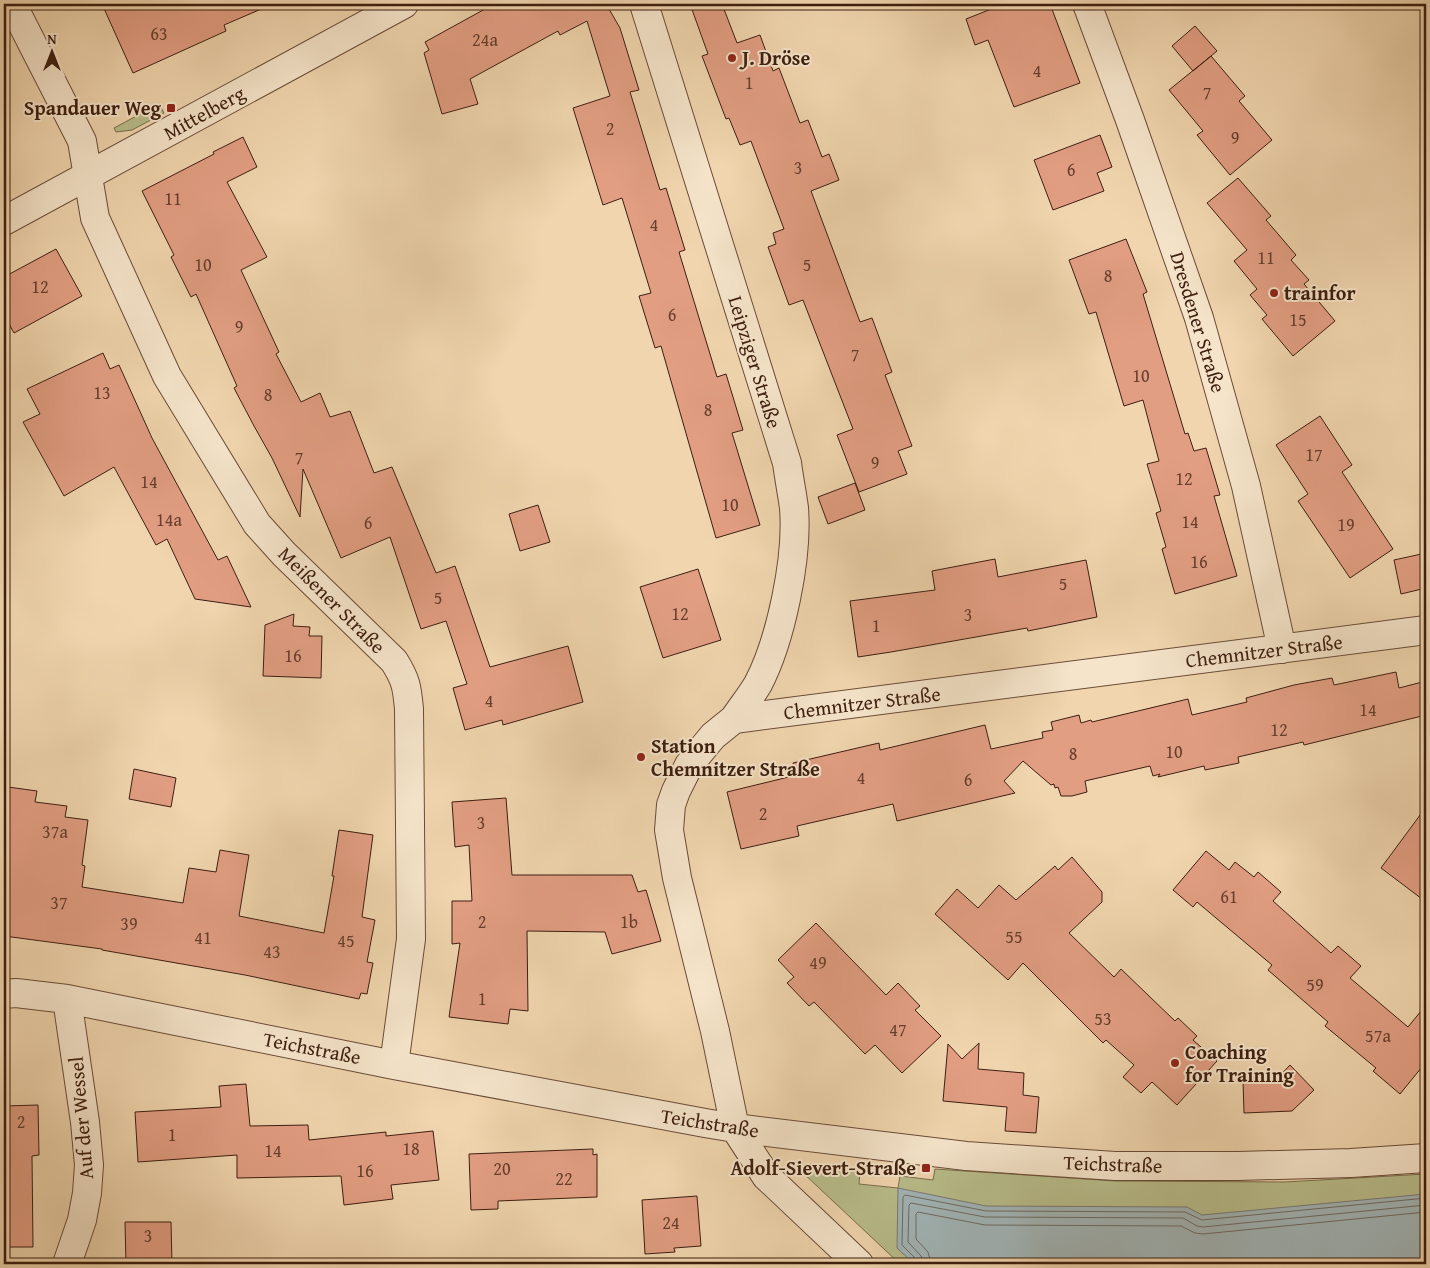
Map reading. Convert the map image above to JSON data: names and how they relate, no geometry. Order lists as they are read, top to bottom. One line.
{"streets":{"street":["Mittelberg","Dresdener Straße","Leipziger Straße","Meißener Straße","Chemnitzer Straße","Teichstraße","Auf der Wessel"]},"crossings":[["Mittelberg","Meißener Straße"],["Dresdener Straße","Chemnitzer Straße"],["Leipziger Straße","Chemnitzer Straße"],["Meißener Straße","Teichstraße"],["Teichstraße","Auf der Wessel"]],"places":{"other":["J. Dröse","trainfor","Station Chemnitzer Straße","Coaching for Training"],"transit":["Spandauer Weg","Adolf-Sievert-Straße"]},"house_numbers":["63","24a","4","1","7","2","9","3","6","11","4","11","10","5","8","12","6","15","9","7","10","13","8","8","17","7","9","12","14","10","14a","14","6","19","16","5","5","12","3","1","16","4","14","12","10","8","4","6","2","3","37a","61","37","2","1b","39","55","41","45","43","49","59","1","53","47","57a","2","1","18","14","20","16","22","24","3"],"north":"top"}
